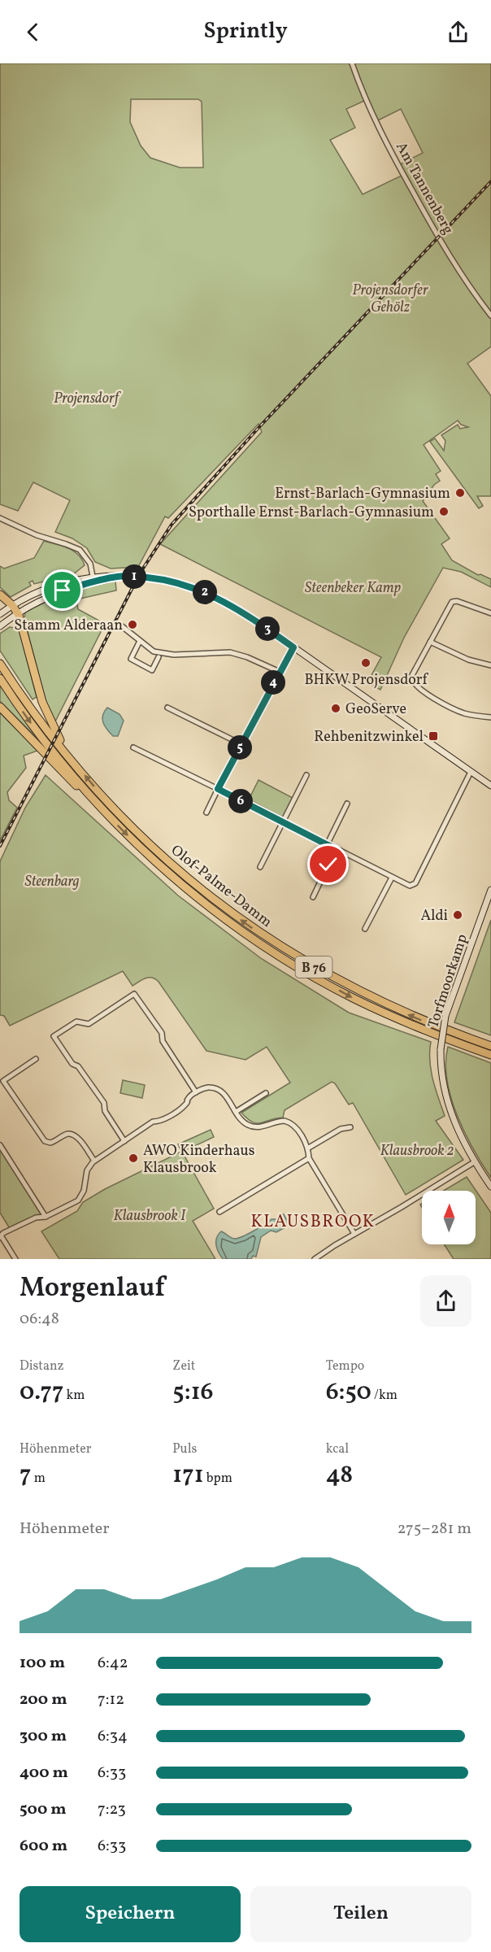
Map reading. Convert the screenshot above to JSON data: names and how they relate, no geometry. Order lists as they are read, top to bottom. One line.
{"streets":{"highway":["Olof-Palme-Damm","B 76"],"main road":["Torfmoorkamp"],"street":["Am Tannenberg"]},"districts":["KLAUSBROOK"],"parks":["Projensdorfer Gehölz","Projensdorf","Steenbeker Kamp","Steenbarg","Klausbrook 2","Klausbrook I"],"places":{"other":["Ernst-Barlach-Gymnasium","Sporthalle Ernst-Barlach-Gymnasium","Stamm Alderaan","BHKW Projensdorf","GeoServe","Aldi","AWO Kinderhaus Klausbrook"],"transit":["Rehbenitzwinkel"]},"north":"top","page":{"header":"Sprintly","pins":["1","2","3","4","5","6"],"heading":["Morgenlauf","06:48"],"stats":[["Distanz","0.77 km"],["Zeit","5:16"],["Tempo","6:50 /km"],["Höhenmeter","7 m"],["Puls","171 bpm"],["kcal","48"]],"chart":["Höhenmeter","275–281 m"],"list":[{"name":"100 m","note":"6:42"},{"name":"200 m","note":"7:12"},{"name":"300 m","note":"6:34"},{"name":"400 m","note":"6:33"},{"name":"500 m","note":"7:23"},{"name":"600 m","note":"6:33"}],"buttons":["Speichern","Teilen"]}}
